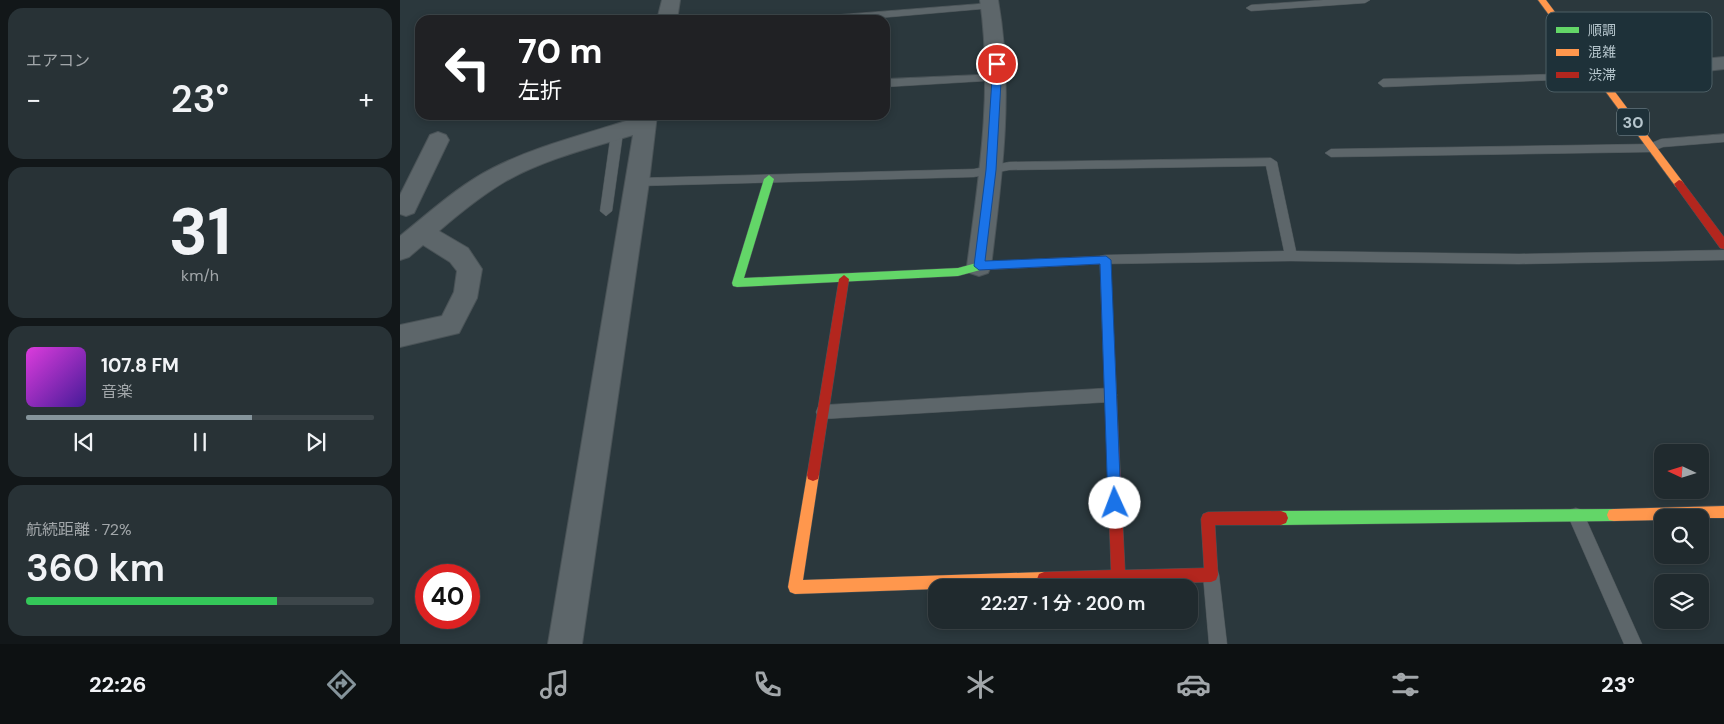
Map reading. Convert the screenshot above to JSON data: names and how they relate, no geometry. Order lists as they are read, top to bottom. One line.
{"streets":{"street":["30"]},"legend":["順調","混雑","渋滞"],"north":"left","page":{"tile":["エアコン",["31","km/h"],["航続距離 · 72%","360 km"]],"turn":["70 m","左折"],"heat":["−","23°","+"],"song":["107.8 FM","音楽"],"limit":"40","trip":"22:27 · 1 分 · 200 m","tabs":["22:26","23°"]}}
